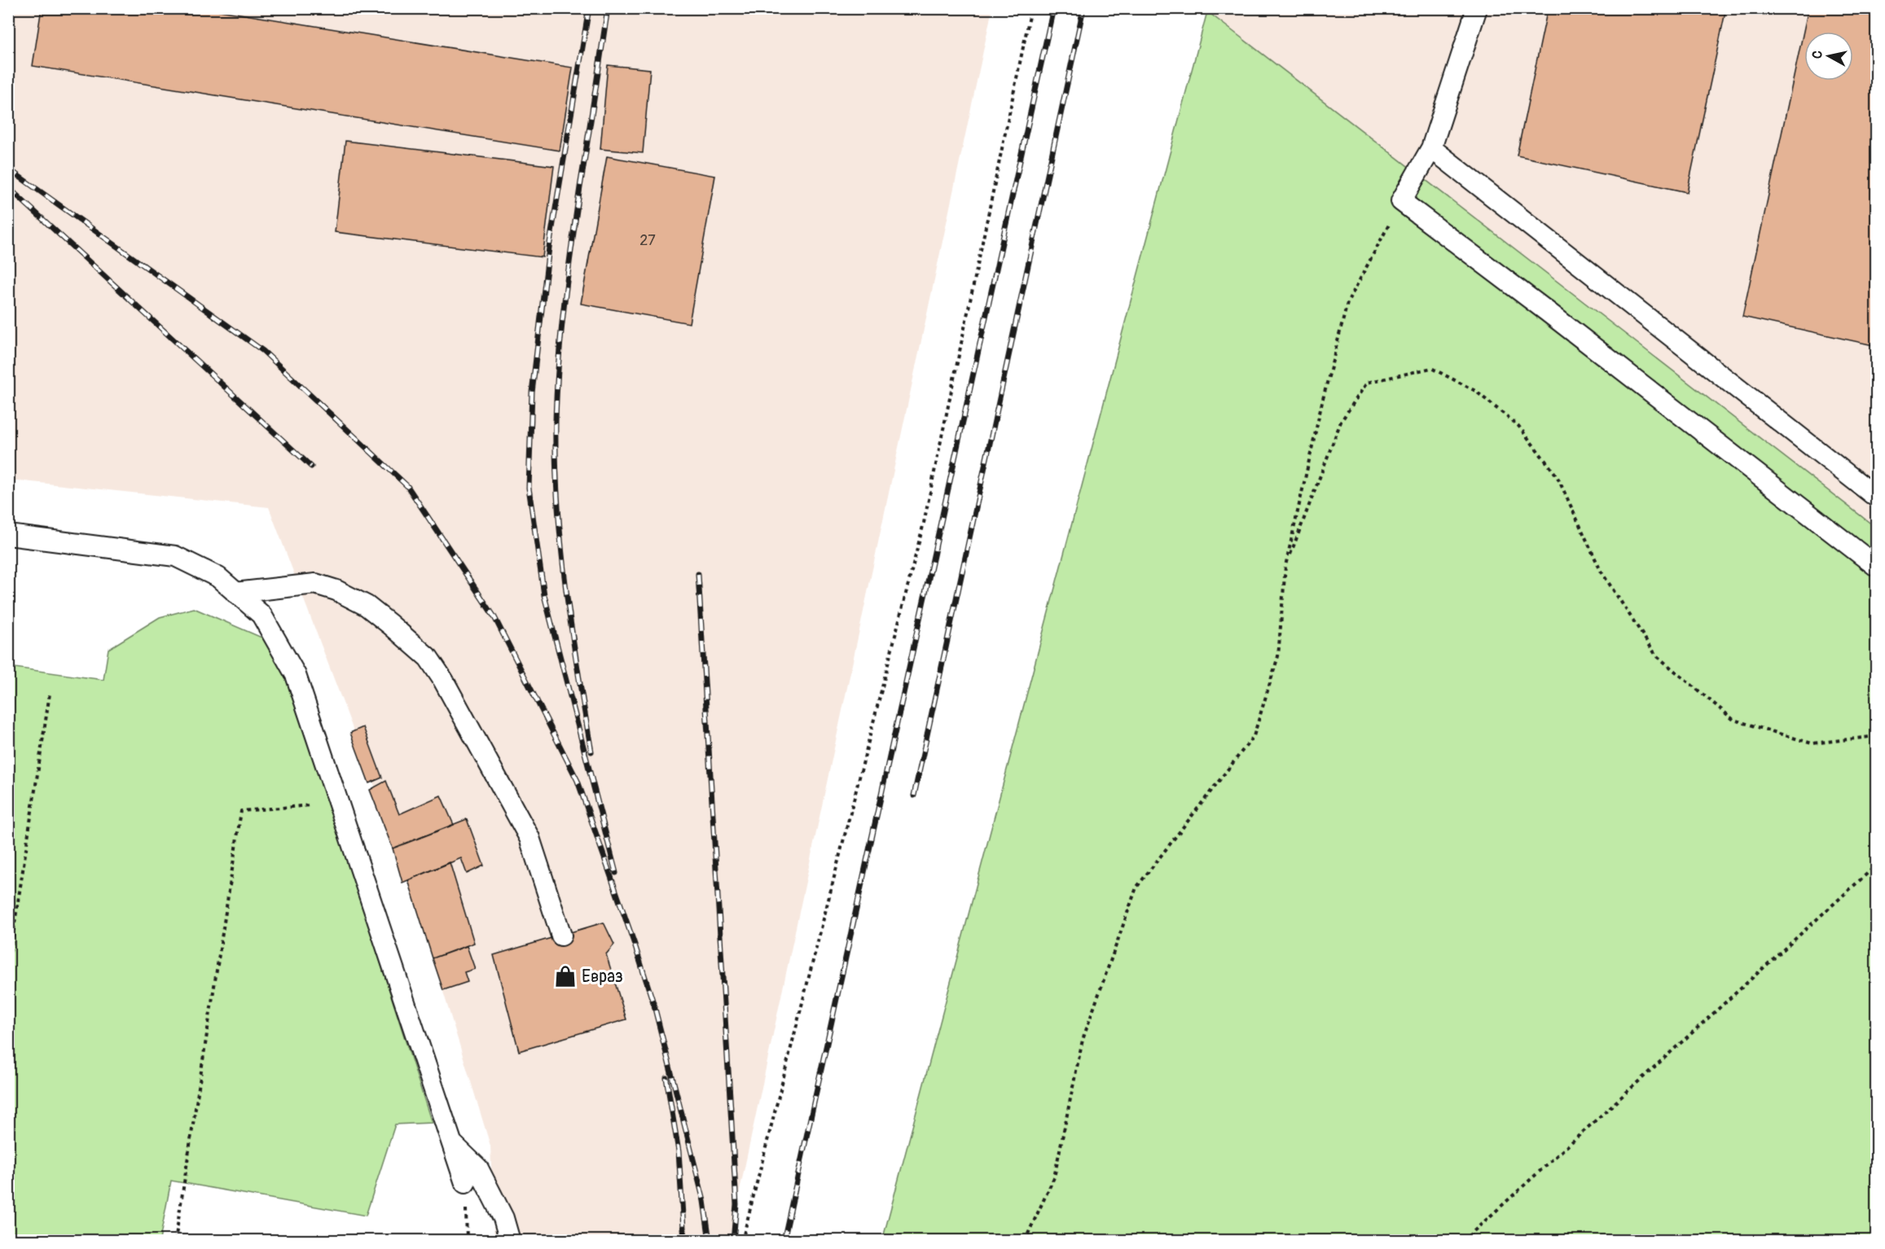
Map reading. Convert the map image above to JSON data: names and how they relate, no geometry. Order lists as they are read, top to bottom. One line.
{"places":{"shop":["Евраз"]},"house_numbers":["27"],"north":"left"}
